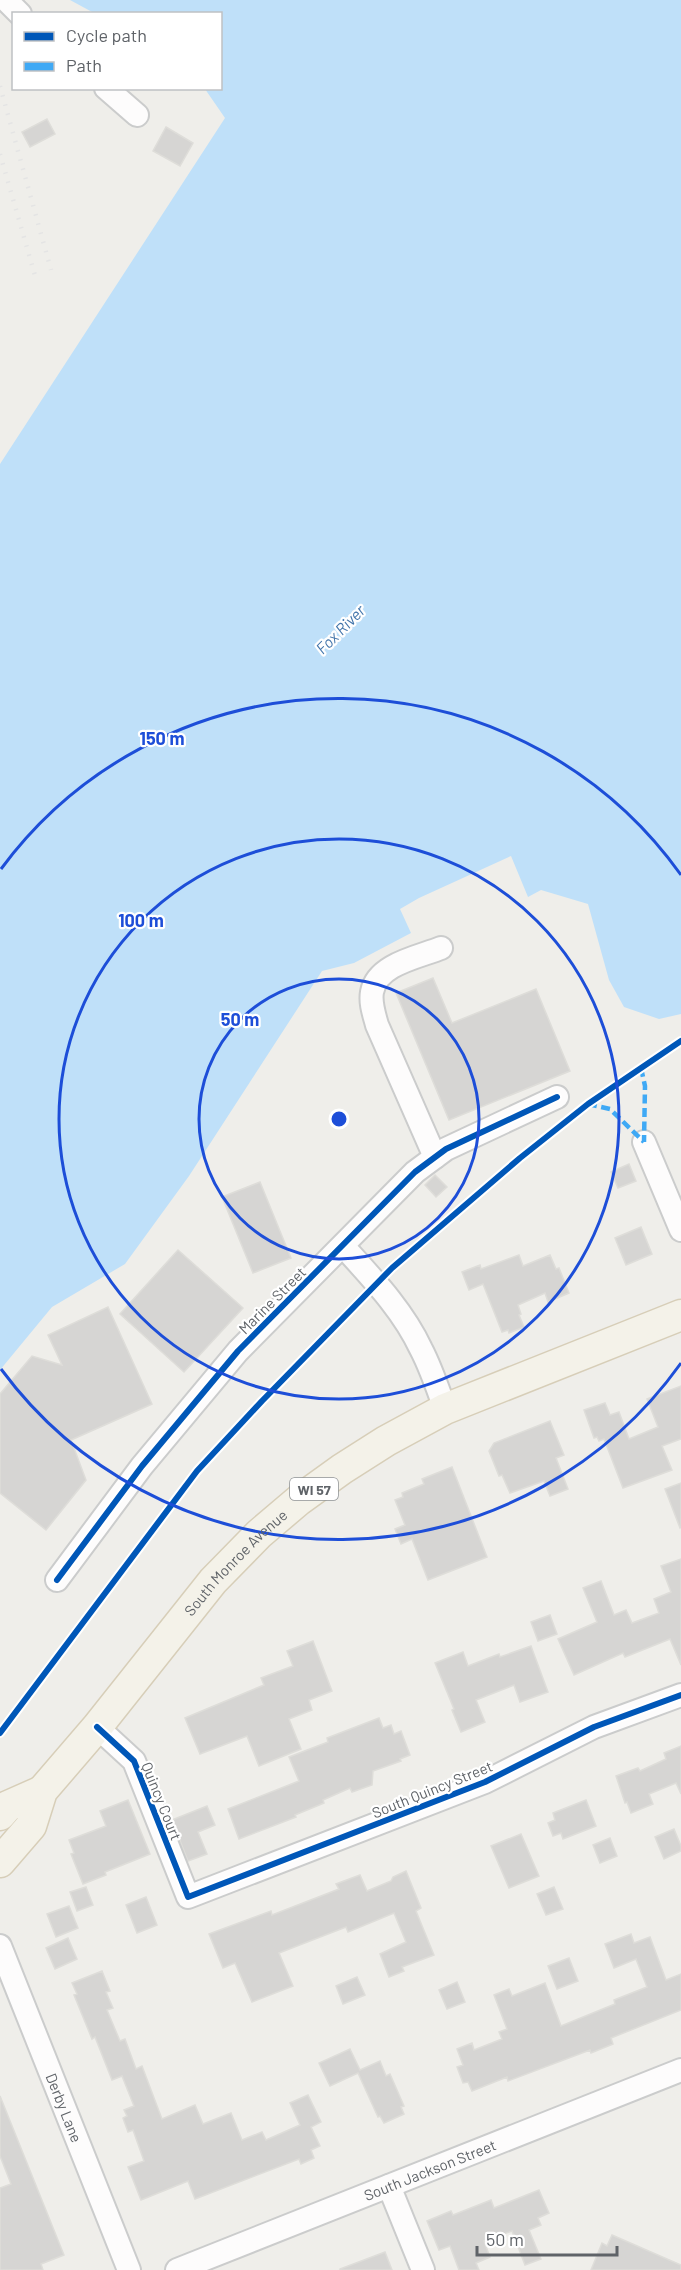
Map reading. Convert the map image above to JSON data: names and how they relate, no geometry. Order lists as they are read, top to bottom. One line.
{"streets":{"main road":["WI 57","South Monroe Avenue"],"street":["Marine Street","South Quincy Street","Quincy Court","Derby Lane","South Jackson Street"]},"crossings":[["South Monroe Avenue","Quincy Court"],["South Quincy Street","Quincy Court"]],"water":["Fox River"],"legend":["Cycle path","Path"],"scale_bar":"50 m","rings":["150 m","100 m","50 m"]}
